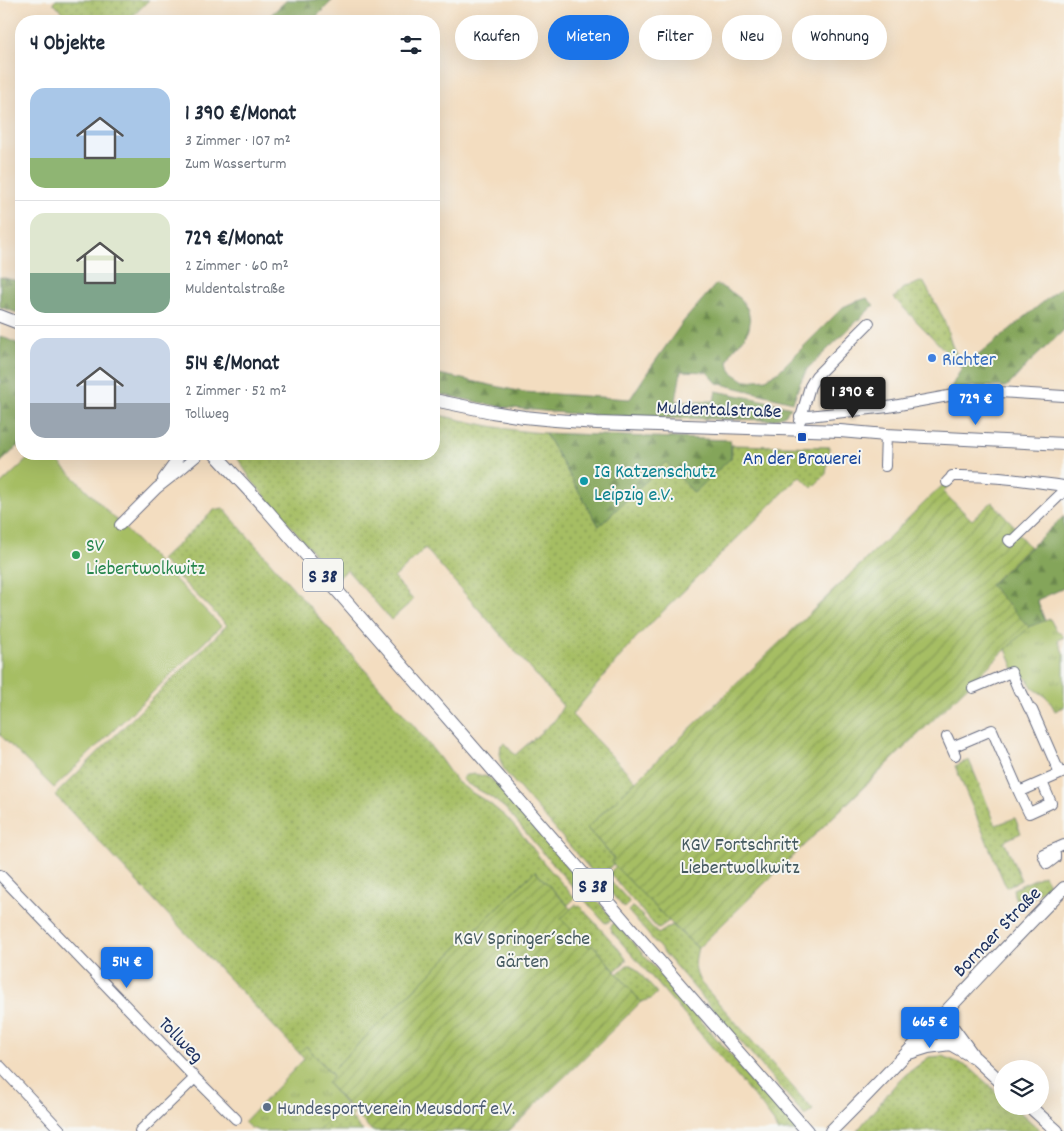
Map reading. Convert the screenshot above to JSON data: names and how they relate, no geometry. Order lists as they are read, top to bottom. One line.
{"streets":{"main road":["Muldentalstraße","S 38","Bornaer Straße"],"street":["Tollweg"]},"parks":["KGV Fortschritt Liebertwolkwitz","KGV Springer´sche Gärten"],"places":{"other":["Richter","IG Katzenschutz Leipzig e.V.","SV Liebertwolkwitz","Hundesportverein Meusdorf e.V."],"transit":["An der Brauerei"]},"page":{"chip":["Kaufen","Mieten","Filter","Neu","Wohnung"],"heading":"4 Objekte","list":[{"name":"1 390 €/Monat","note":"3 Zimmer · 107 m² · Zum Wasserturm"},{"name":"729 €/Monat","note":"2 Zimmer · 60 m² · Muldentalstraße"},{"name":"514 €/Monat","note":"2 Zimmer · 52 m² · Tollweg"}],"price":["1 390 €","729 €","514 €","665 €"]}}
